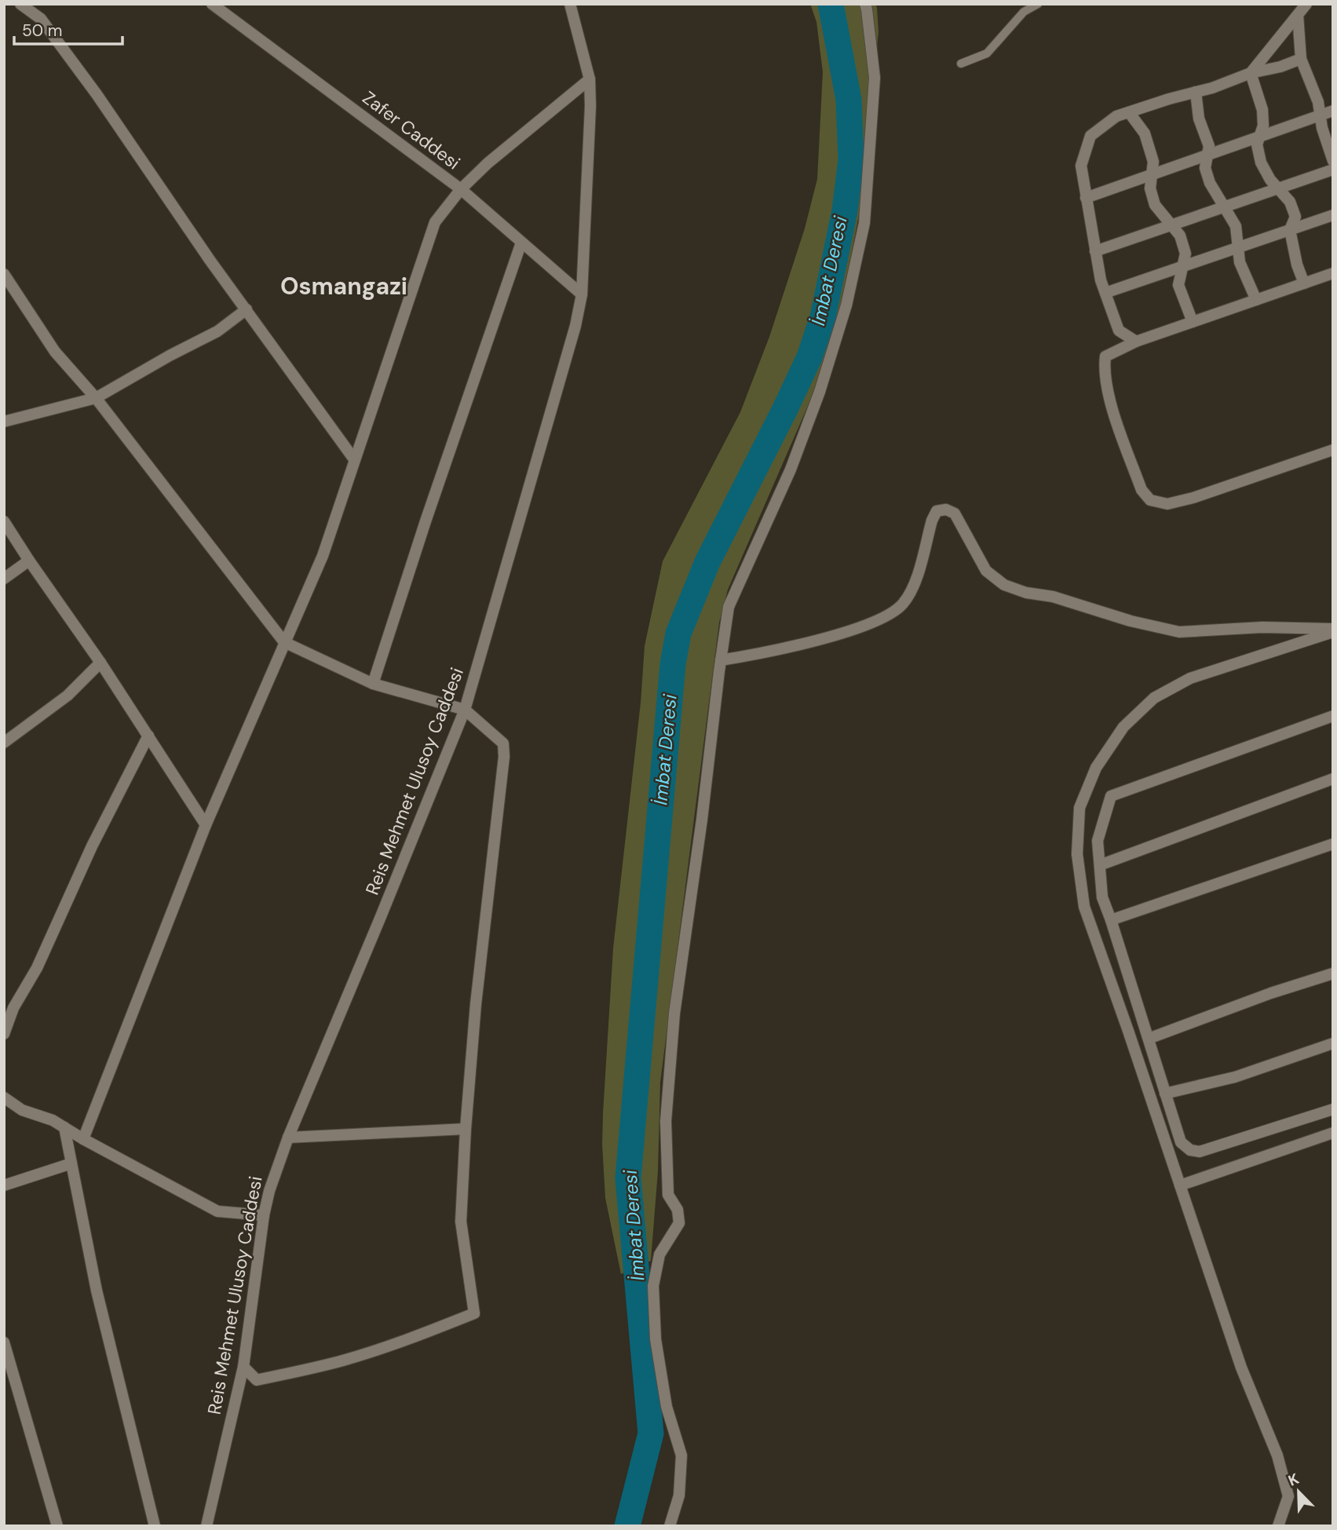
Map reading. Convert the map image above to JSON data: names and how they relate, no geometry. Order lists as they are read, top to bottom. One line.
{"streets":{"street":["Zafer Caddesi","Reis Mehmet Ulusoy Caddesi"]},"crossings":[["Zafer Caddesi","Reis Mehmet Ulusoy Caddesi"]],"districts":["Osmangazi"],"water":["İmbat Deresi"],"scale_bar":"50 m","north":"top left"}
